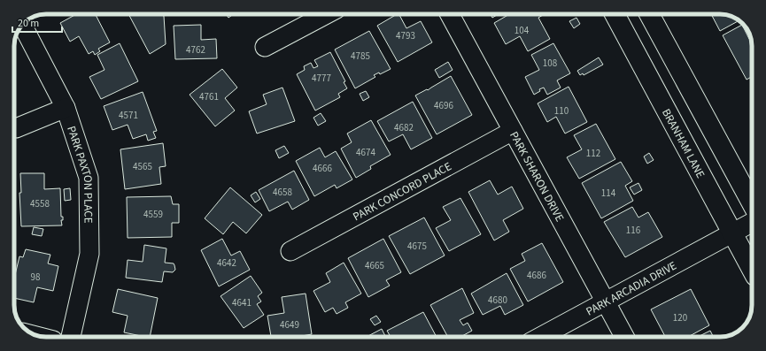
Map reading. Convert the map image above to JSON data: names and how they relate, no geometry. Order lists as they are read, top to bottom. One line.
{"streets":{"main road":["BRANHAM LANE"],"street":["PARK PAXTON PLACE","PARK SHARON DRIVE","PARK CONCORD PLACE","PARK ARCADIA DRIVE"]},"crossings":[["BRANHAM LANE","PARK ARCADIA DRIVE"],["PARK SHARON DRIVE","PARK CONCORD PLACE"],["PARK SHARON DRIVE","PARK ARCADIA DRIVE"]],"house_numbers":["104","4793","4762","4785","108","4777","4761","4696","110","4571","4682","4674","112","4565","4666","4658","114","4558","4559","116","4675","4642","4665","4686","98","4680","4641","120","4649"],"scale_bar":"20 m"}
